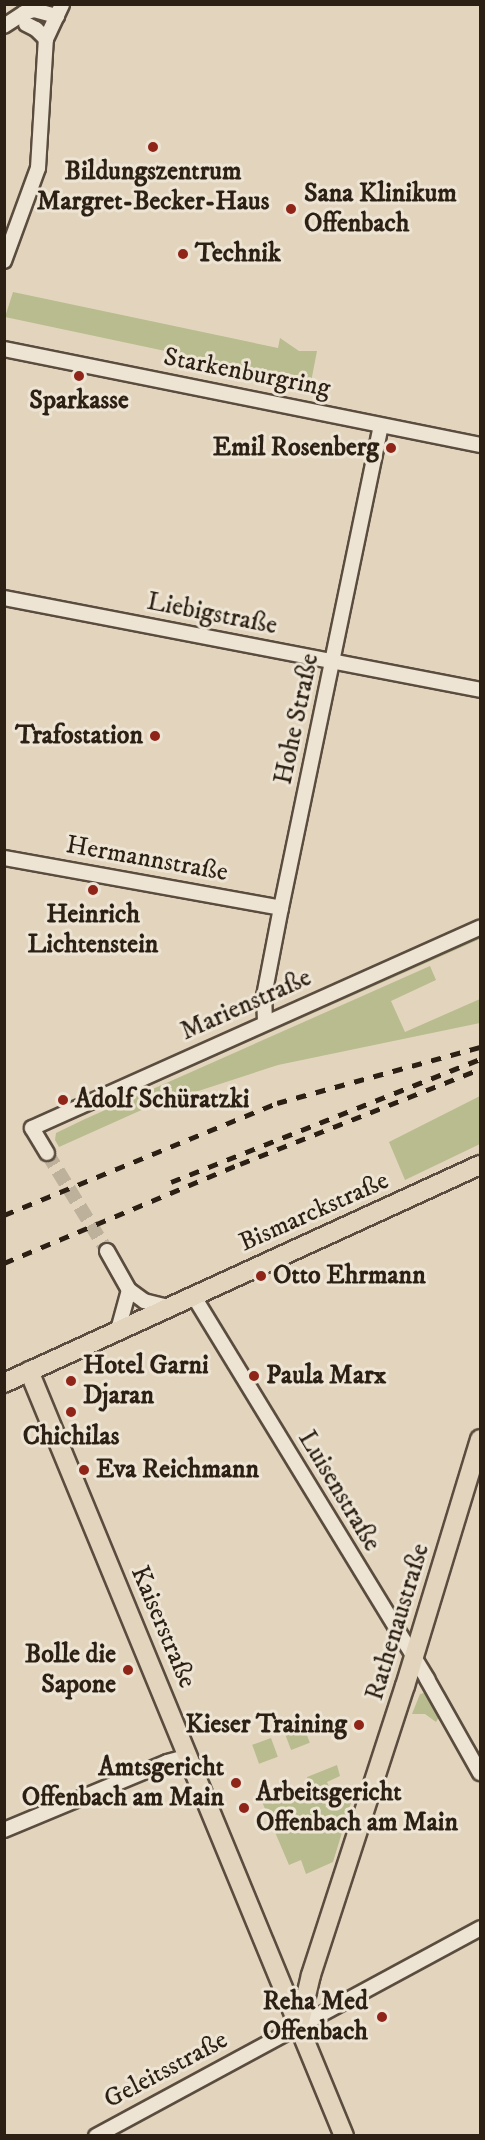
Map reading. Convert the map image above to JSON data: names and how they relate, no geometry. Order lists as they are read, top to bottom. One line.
{"streets":{"main road":["Bismarckstraße","Rathenaustraße","Kaiserstraße"],"street":["Starkenburgring","Liebigstraße","Hohe Straße","Hermannstraße","Marienstraße","Luisenstraße","Geleitsstraße"]},"crossings":[["Starkenburgring","Hohe Straße"],["Liebigstraße","Hohe Straße"],["Hohe Straße","Hermannstraße"],["Hohe Straße","Marienstraße"],["Bismarckstraße","Luisenstraße"],["Bismarckstraße","Kaiserstraße"],["Luisenstraße","Rathenaustraße"],["Rathenaustraße","Kaiserstraße"],["Rathenaustraße","Geleitsstraße"],["Kaiserstraße","Geleitsstraße"]],"places":["Bildungszentrum Margret-Becker-Haus","Sana Klinikum Offenbach","Technik","Sparkasse","Emil Rosenberg","Trafostation","Heinrich Lichtenstein","Adolf Schüratzki","Otto Ehrmann","Paula Marx","Hotel Garni Djaran","Chichilas","Eva Reichmann","Bolle die Sapone","Kieser Training","Amtsgericht Offenbach am Main","Arbeitsgericht Offenbach am Main","Reha Med Offenbach"]}
